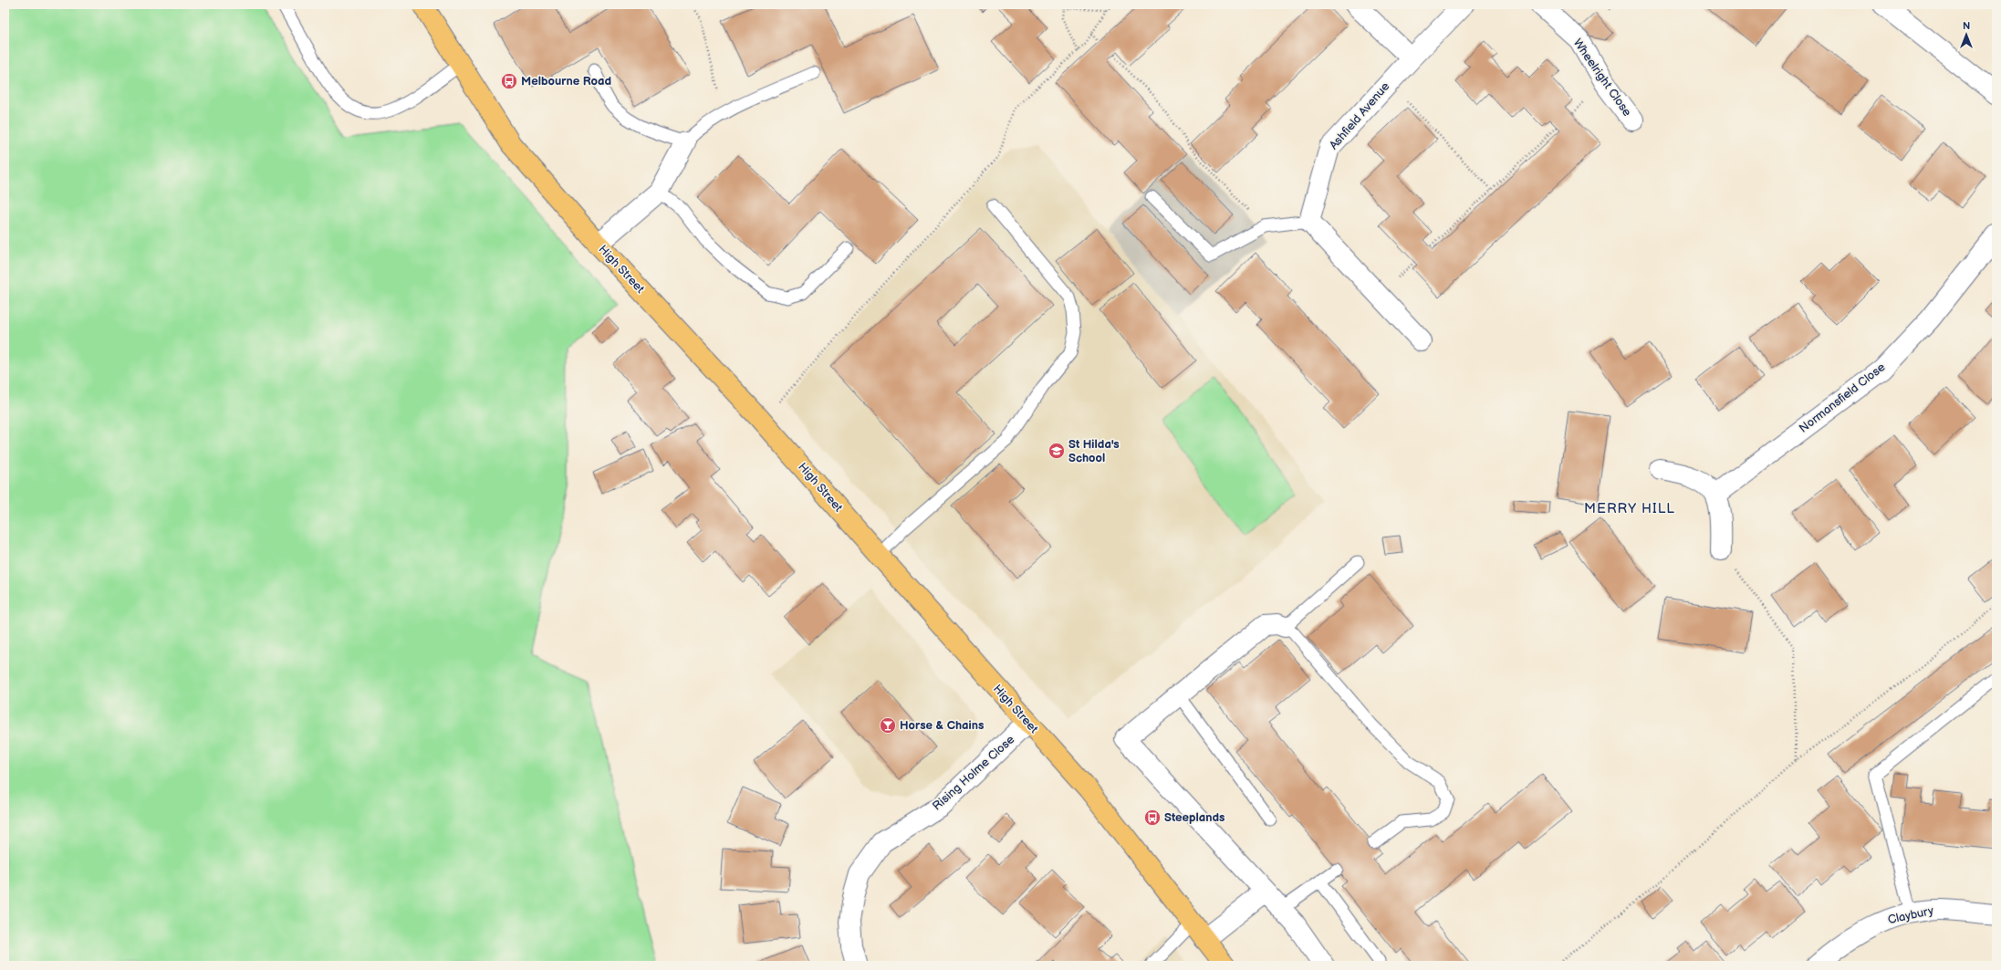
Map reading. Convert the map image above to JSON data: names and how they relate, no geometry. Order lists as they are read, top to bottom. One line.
{"streets":{"main road":["High Street"],"street":["Wheelright Close","Ashfield Avenue","Normansfield Close","Rising Holme Close","Claybury"]},"crossings":[["High Street","Rising Holme Close"]],"districts":["MERRY HILL"],"places":{"bus stop":["Melbourne Road","Steeplands"],"school or university":["St Hilda's School"],"bar":["Horse & Chains"]},"north":"top"}
